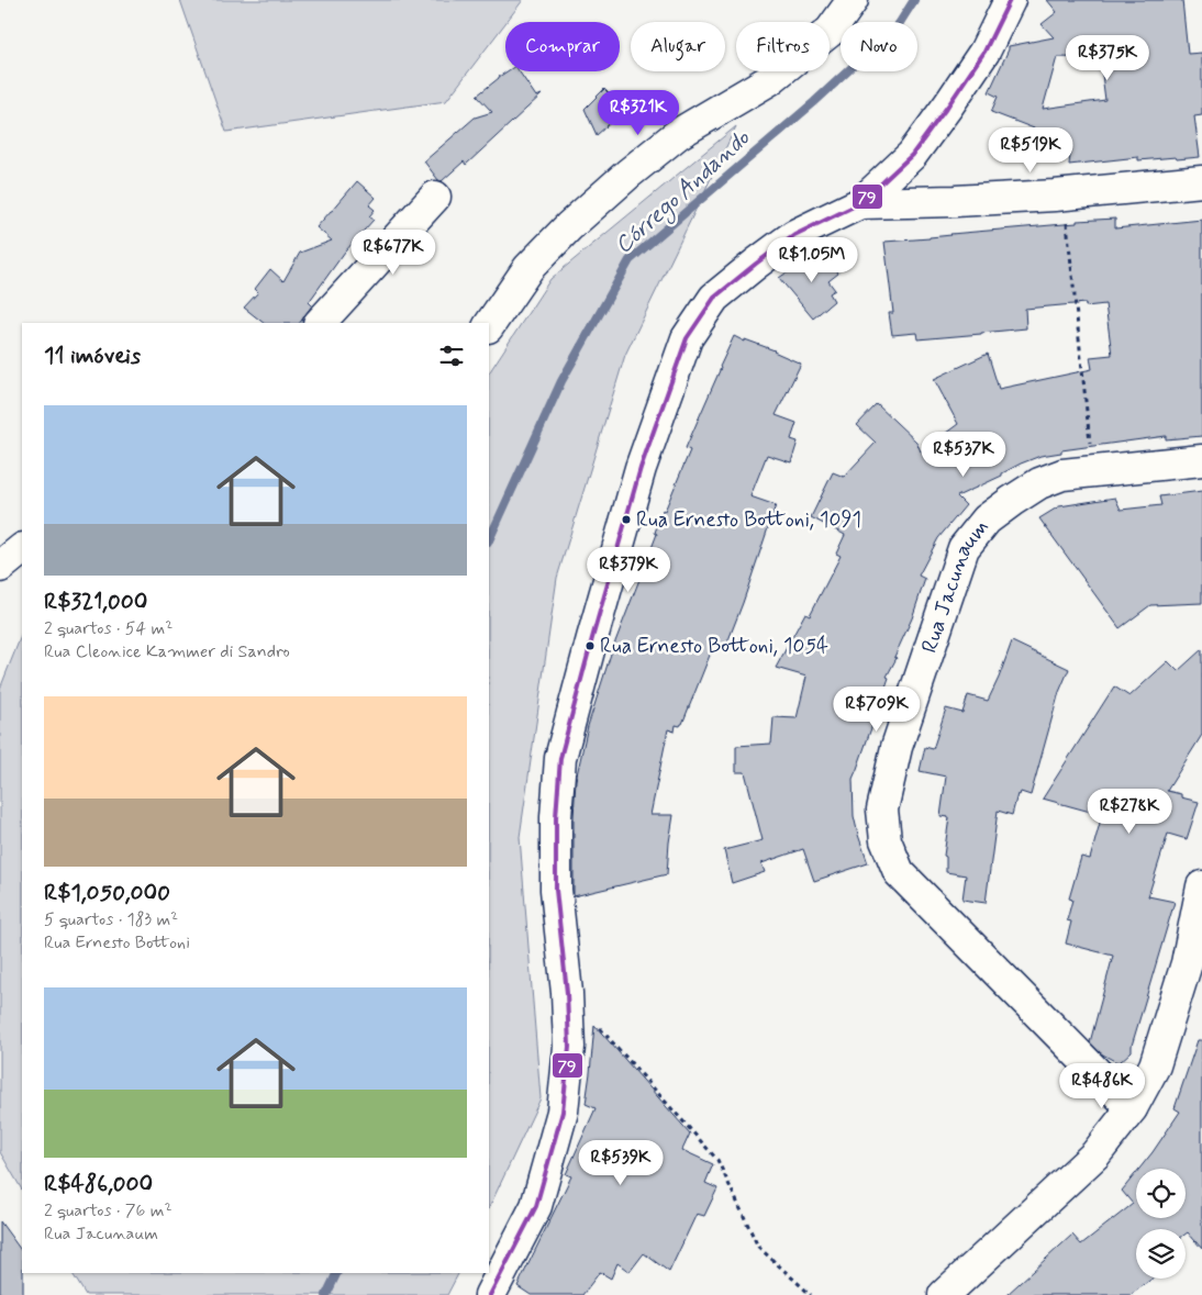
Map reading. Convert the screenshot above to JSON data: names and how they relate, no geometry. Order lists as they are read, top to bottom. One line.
{"streets":{"street":["Rua Jacunaum"]},"water":["Córrego Andando"],"places":["Rua Ernesto Bottoni, 1091","Rua Ernesto Bottoni, 1054"],"lines":["transit line 79"],"page":{"chip":["Comprar","Alugar","Filtros","Novo"],"price":["R$375K","R$321K","R$519K","R$677K","R$1.05M","R$537K","R$379K","R$709K","R$278K","R$486K","R$539K"],"heading":"11 imóveis","list":[{"name":"R$321,000","note":"2 quartos · 54 m² · Rua Cleonice Kammer di Sandro"},{"name":"R$1,050,000","note":"5 quartos · 183 m² · Rua Ernesto Bottoni"},{"name":"R$486,000","note":"2 quartos · 76 m² · Rua Jacunaum"}]}}
